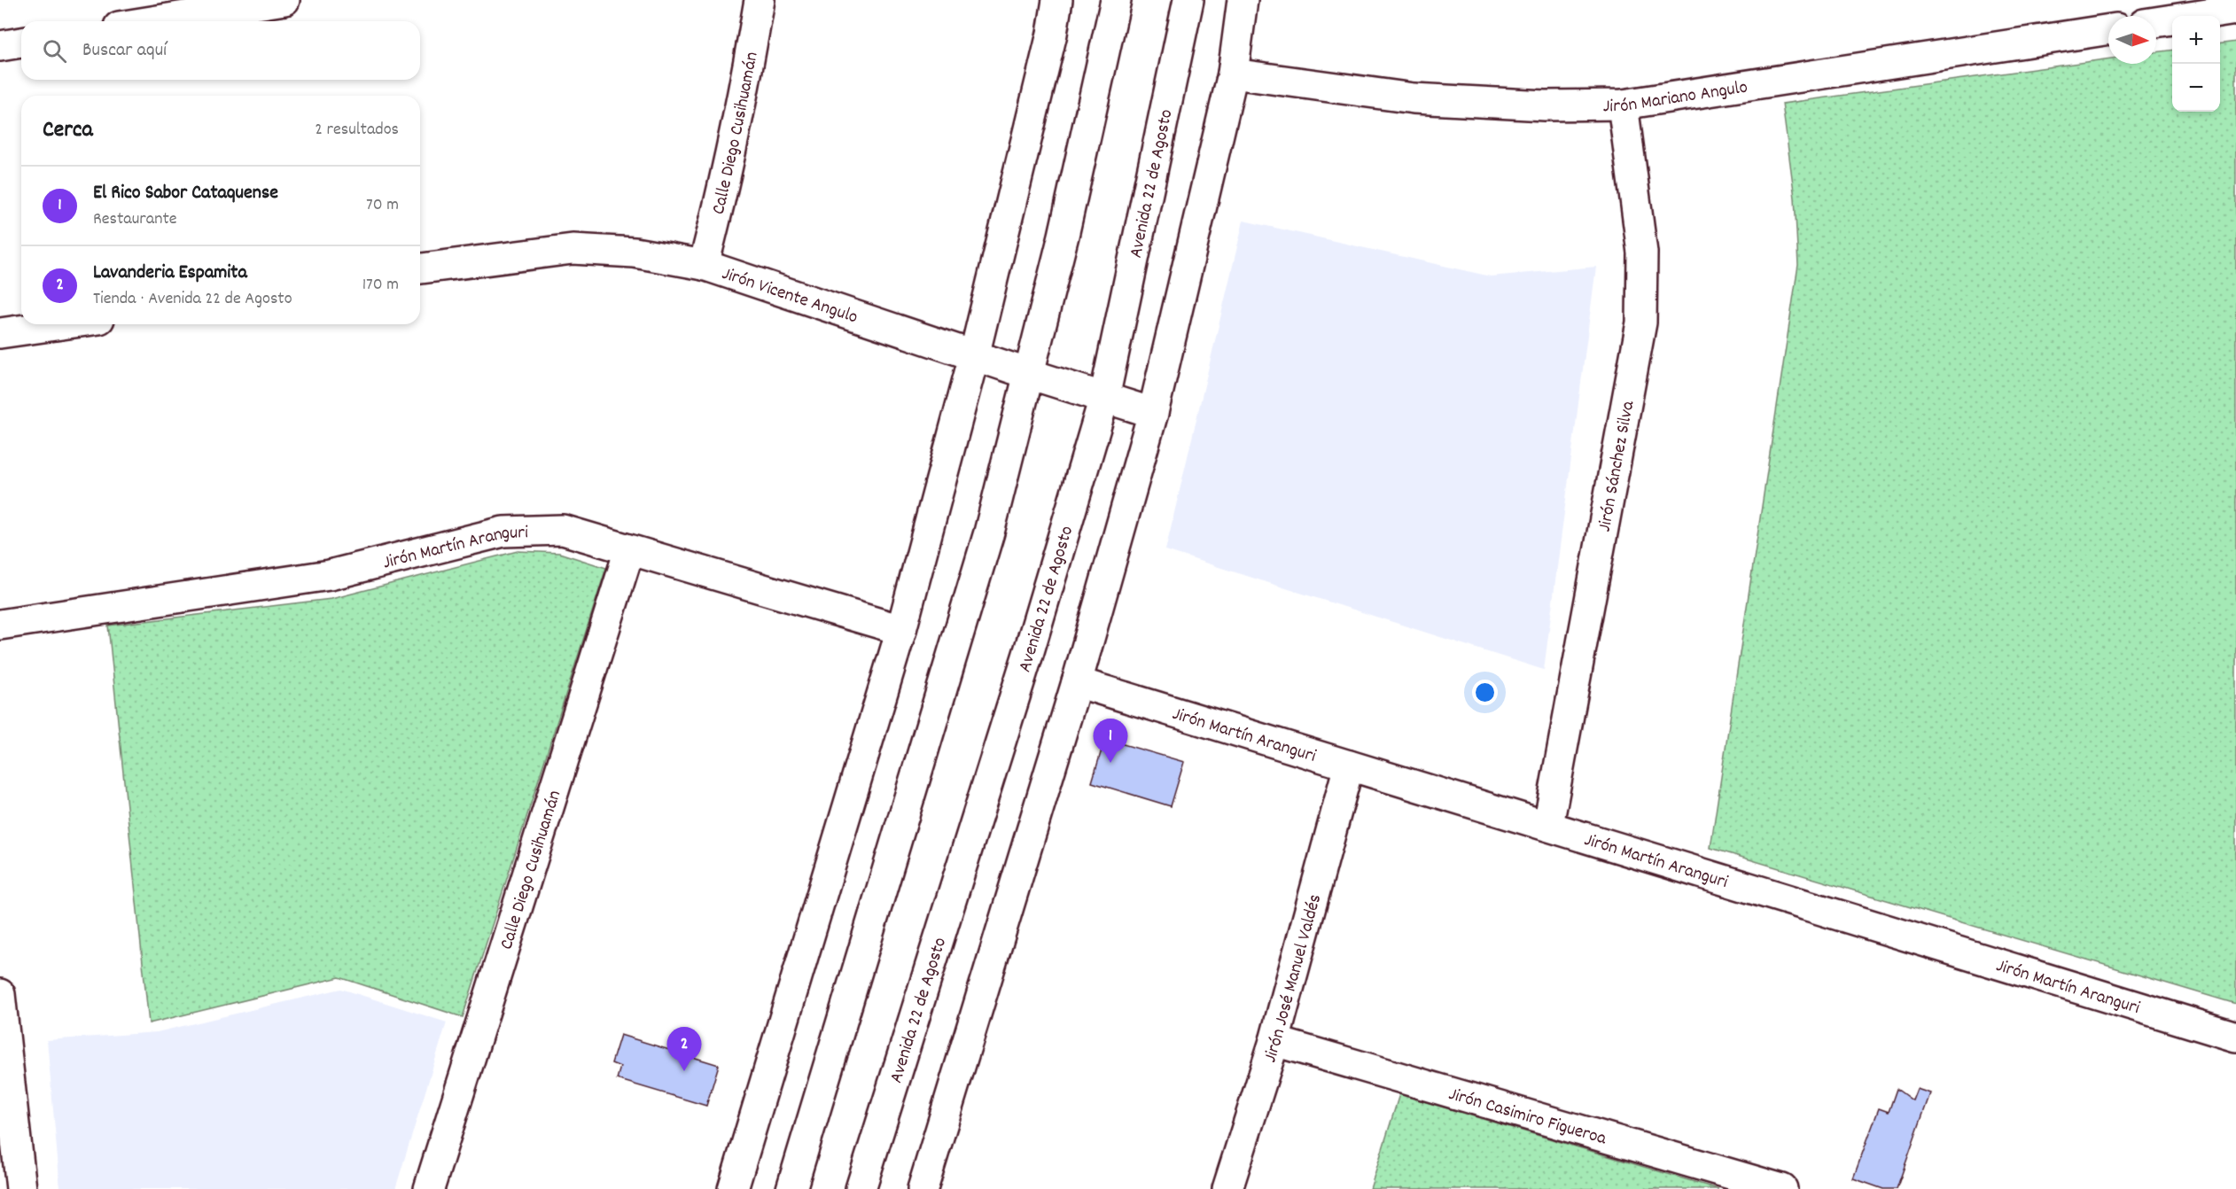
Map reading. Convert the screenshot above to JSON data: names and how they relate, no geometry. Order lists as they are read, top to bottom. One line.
{"streets":{"street":["Jirón Mariano Angulo","Calle Diego Cusihuamán","Avenida 22 de Agosto","Jirón Vicente Angulo","Jirón Sánchez Silva","Jirón Martín Aranguri","Jirón José Manuel Valdés","Jirón Casimiro Figueroa"]},"crossings":[["Jirón Mariano Angulo","Jirón Sánchez Silva"],["Calle Diego Cusihuamán","Jirón Vicente Angulo"],["Calle Diego Cusihuamán","Jirón Martín Aranguri"],["Avenida 22 de Agosto","Jirón Vicente Angulo"],["Jirón Sánchez Silva","Jirón Martín Aranguri"],["Jirón Martín Aranguri","Jirón José Manuel Valdés"],["Jirón José Manuel Valdés","Jirón Casimiro Figueroa"]],"north":"right","page":{"map_buttons":["+","−"],"search":"Buscar aquí","heading":["Cerca","2 resultados"],"list":[{"mark":"1","name":"El Rico Sabor Cataquense","note":"Restaurante","value":"70 m"},{"mark":"2","name":"Lavanderia Espamita","note":"Tienda · Avenida 22 de Agosto","value":"170 m"}],"pins":["1","2"]}}
